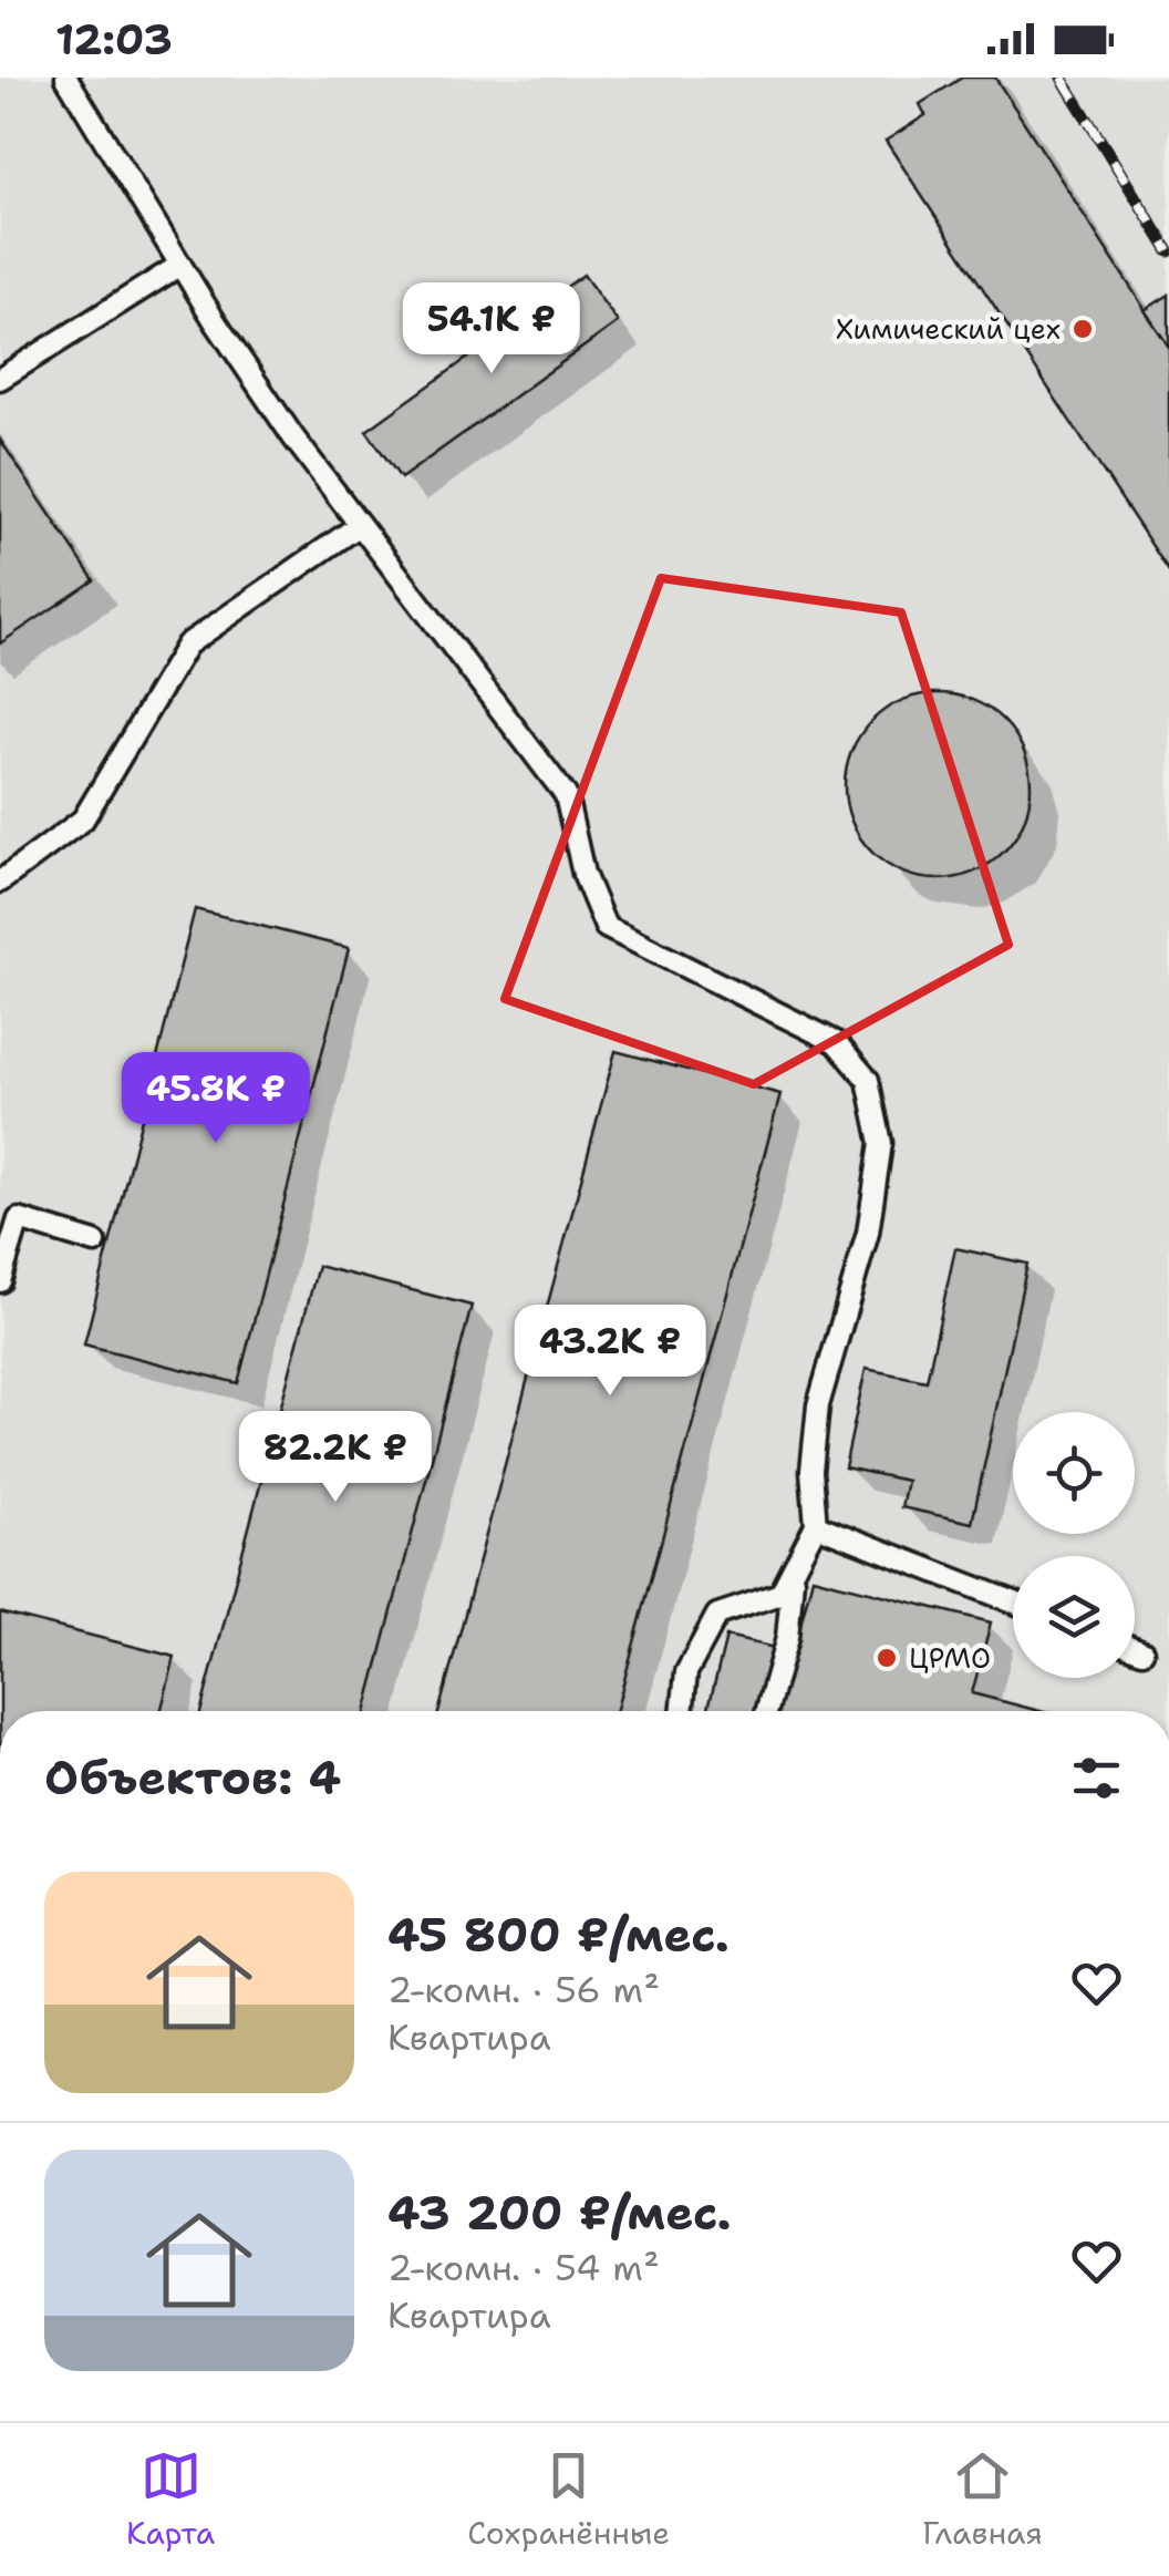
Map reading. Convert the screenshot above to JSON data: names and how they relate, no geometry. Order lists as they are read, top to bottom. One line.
{"places":["Химический цех","ЦРМО"],"page":{"status":"12:03","price":["54.1K ₽","45.8K ₽","43.2K ₽","82.2K ₽"],"heading":"Объектов: 4","list":[{"name":"45 800 ₽/мес.","note":"2-комн. · 56 m² · Квартира"},{"name":"43 200 ₽/мес.","note":"2-комн. · 54 m² · Квартира"}],"tabs":["Карта","Сохранённые","Главная"]}}
